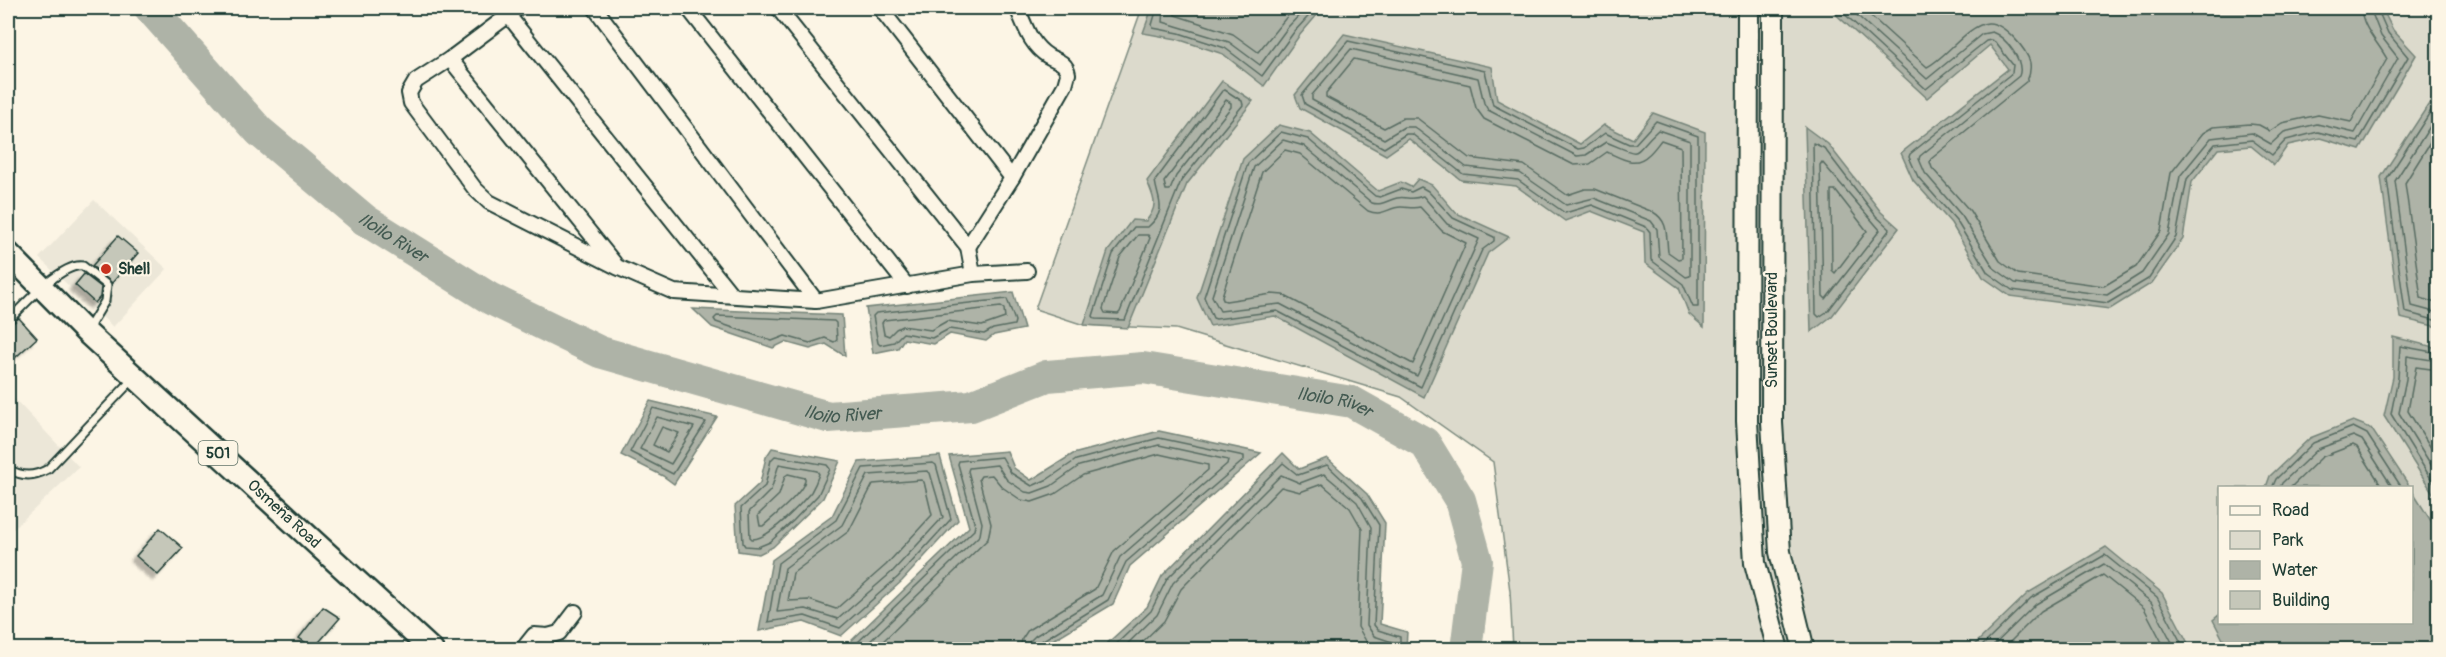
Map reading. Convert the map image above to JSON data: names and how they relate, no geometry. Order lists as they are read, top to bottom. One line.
{"streets":{"main road":["Sunset Boulevard","501","Osmeña Road"]},"water":["Iloilo River"],"places":["Shell"],"legend":["Road","Park","Water","Building"]}
